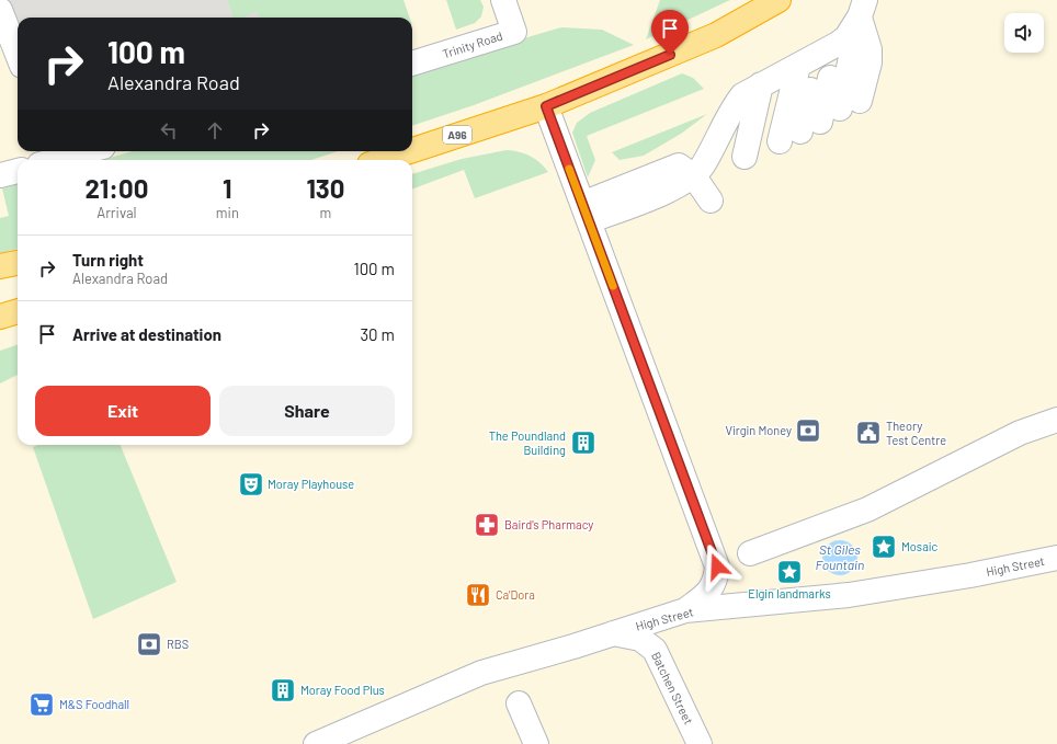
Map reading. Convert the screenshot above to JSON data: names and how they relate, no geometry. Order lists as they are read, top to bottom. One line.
{"streets":{"highway":["A96"],"street":["Trinity Road","High Street","Batchen Street"]},"crossings":[["High Street","Batchen Street"]],"water":["St Giles Fountain"],"places":{"bank":["Virgin Money","RBS"],"public building":["Theory Test Centre"],"building":["The Poundland Building","Moray Food Plus"],"theatre":["Moray Playhouse"],"pharmacy":["Baird's Pharmacy"],"place":["Mosaic","Elgin landmarks"],"restaurant":["Ca'Dora"],"supermarket":["M&S Foodhall"]},"page":{"turn":["100 m","Alexandra Road"],"eta":["21:00","Arrival","1","min","130","m"],"list":[{"name":"Turn right","note":"Alexandra Road","value":"100 m"},{"name":"Arrive at destination","value":"30 m"}],"buttons":["Exit","Share"]}}
